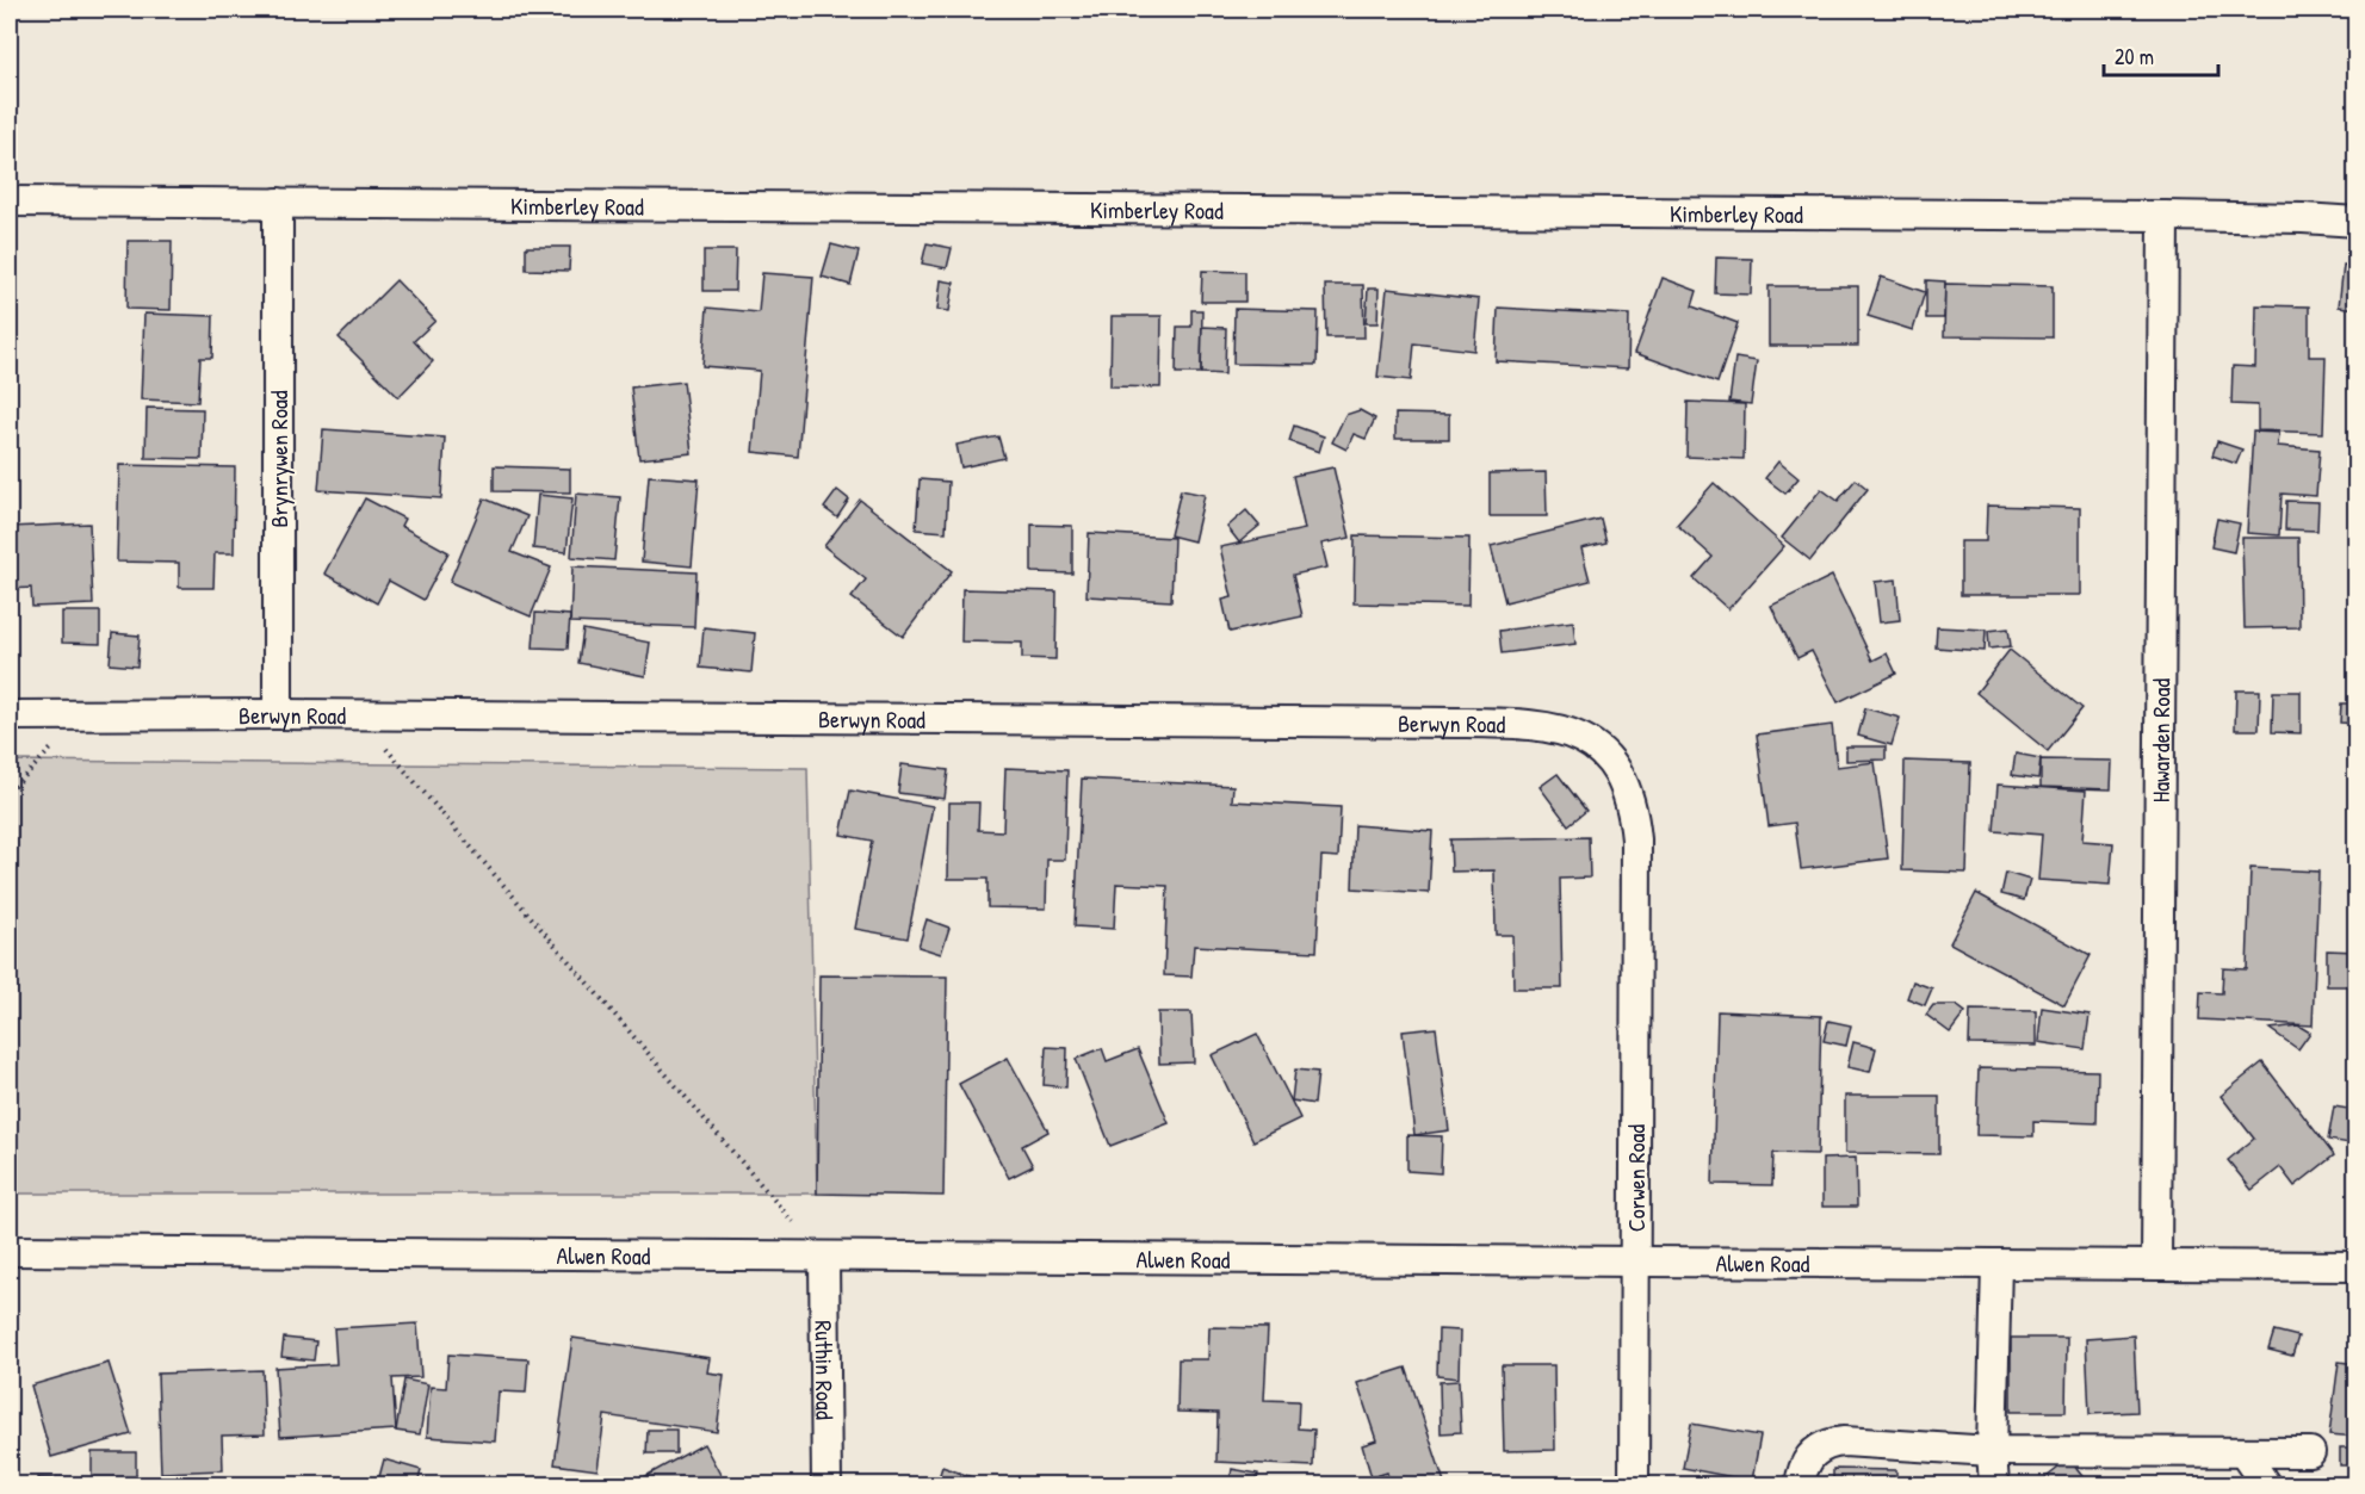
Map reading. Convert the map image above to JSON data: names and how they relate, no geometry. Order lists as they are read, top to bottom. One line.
{"streets":{"street":["Kimberley Road","Brynrywen Road","Berwyn Road","Hawarden Road","Corwen Road","Alwen Road","Ruthin Road"]},"crossings":[["Kimberley Road","Brynrywen Road"],["Kimberley Road","Hawarden Road"],["Brynrywen Road","Berwyn Road"],["Berwyn Road","Corwen Road"],["Hawarden Road","Alwen Road"],["Corwen Road","Alwen Road"],["Alwen Road","Ruthin Road"]],"scale_bar":"20 m"}
